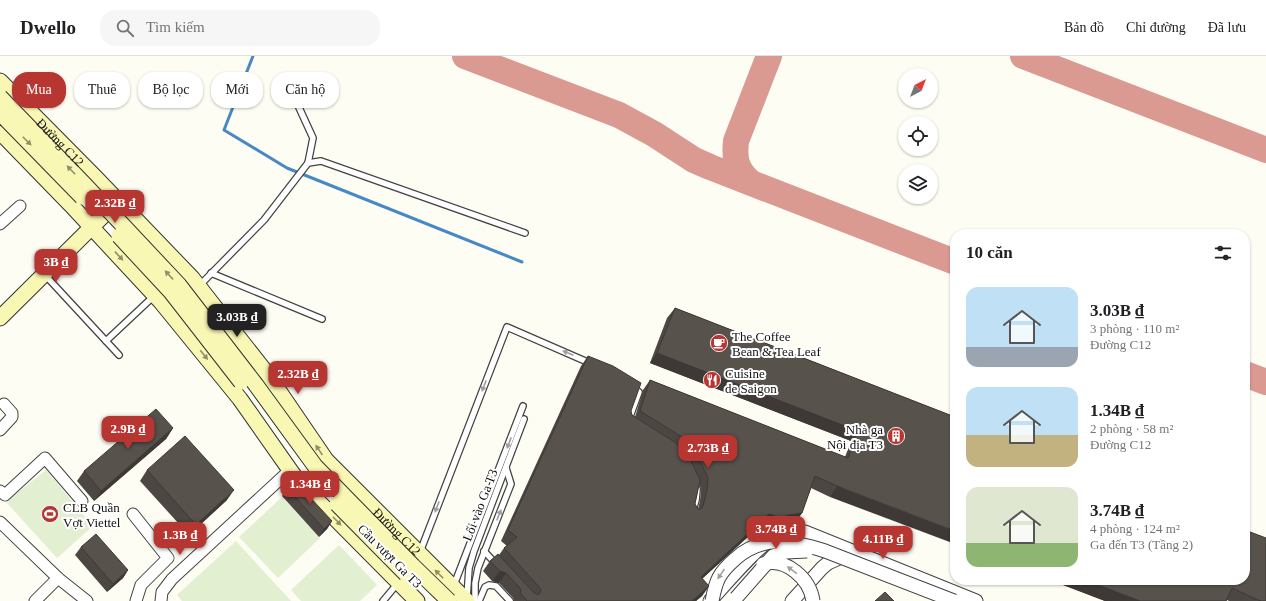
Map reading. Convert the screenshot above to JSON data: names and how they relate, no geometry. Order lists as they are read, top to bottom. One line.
{"streets":{"main road":["Đường C12","Cầu vượt Ga T3"],"lane":["Lối vào Ga T3"]},"crossings":[["Đường C12","Lối vào Ga T3"],["Đường C12","Cầu vượt Ga T3"]],"places":{"cafe":["The Coffee Bean & Tea Leaf"],"restaurant":["Cuisine de Saigon"],"building":["Nhà ga Nội địa T3"],"sports":["CLB Quần Vợt Viettel"]},"north":"top right","page":{"header":"Dwello","search":"Tìm kiếm","nav":["Bản đồ","Chỉ đường","Đã lưu"],"chip":["Mua","Thuê","Bộ lọc","Mới","Căn hộ"],"price":["2.32B ₫","3B ₫","3.03B ₫","2.32B ₫","2.9B ₫","2.73B ₫","1.34B ₫","3.74B ₫","1.3B ₫","4.11B ₫"],"heading":"10 căn","list":[{"name":"3.03B ₫","note":"3 phòng · 110 m² · Đường C12"},{"name":"1.34B ₫","note":"2 phòng · 58 m² · Đường C12"},{"name":"3.74B ₫","note":"4 phòng · 124 m² · Ga đến T3 (Tầng 2)"}]}}
